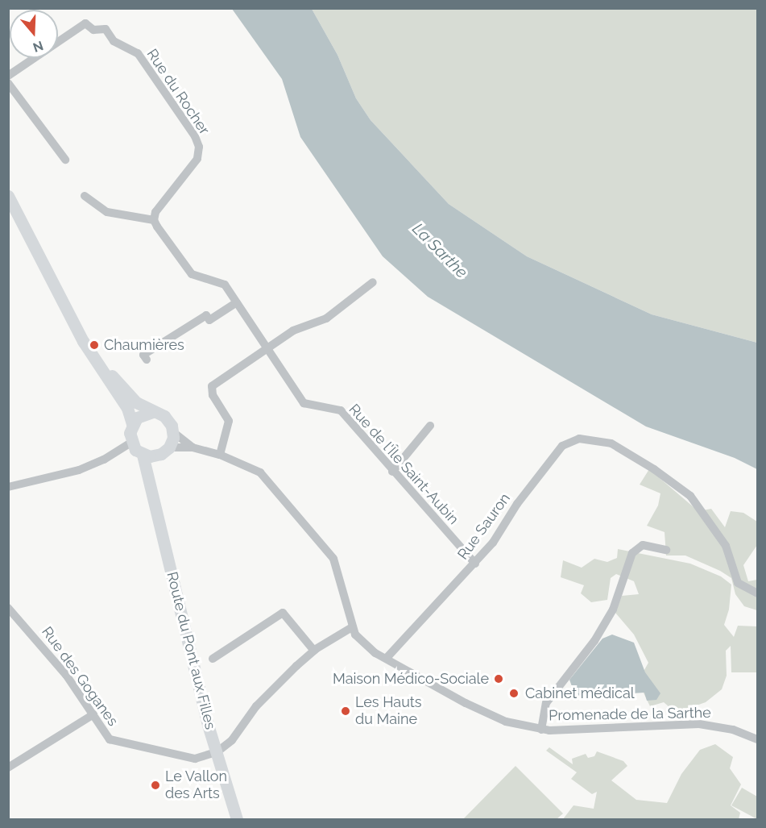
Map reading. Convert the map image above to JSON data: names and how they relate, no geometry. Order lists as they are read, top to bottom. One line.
{"streets":{"street":["Rue du Rocher","Rue de l'Île Saint-Aubin","Rue Sauron","Route du Pont aux Filles","Rue des Goganes","Promenade de la Sarthe"]},"crossings":[["Rue du Rocher","Rue de l'Île Saint-Aubin"],["Rue de l'Île Saint-Aubin","Rue Sauron"],["Rue Sauron","Promenade de la Sarthe"],["Route du Pont aux Filles","Rue des Goganes"],["Route du Pont aux Filles","Promenade de la Sarthe"]],"water":["La Sarthe"],"places":["Chaumières","Maison Médico-Sociale","Cabinet médical","Les Hauts du Maine","Le Vallon des Arts"],"north":"bottom"}
